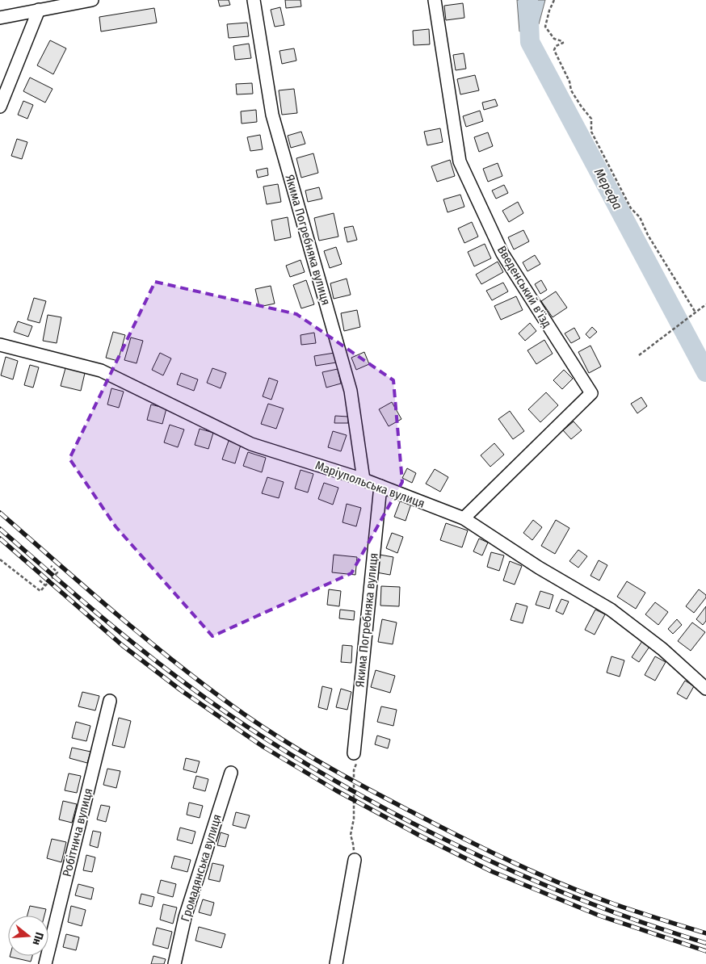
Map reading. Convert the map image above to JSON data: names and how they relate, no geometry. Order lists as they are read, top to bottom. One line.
{"streets":{"street":["Якима Погребняка вулиця","Введенський в'їзд","Маріупольська вулиця","Робітнича вулиця","Громадянська вулиця"]},"crossings":[["Якима Погребняка вулиця","Маріупольська вулиця"],["Введенський в'їзд","Маріупольська вулиця"]],"water":["Мерефа"],"north":"right"}
